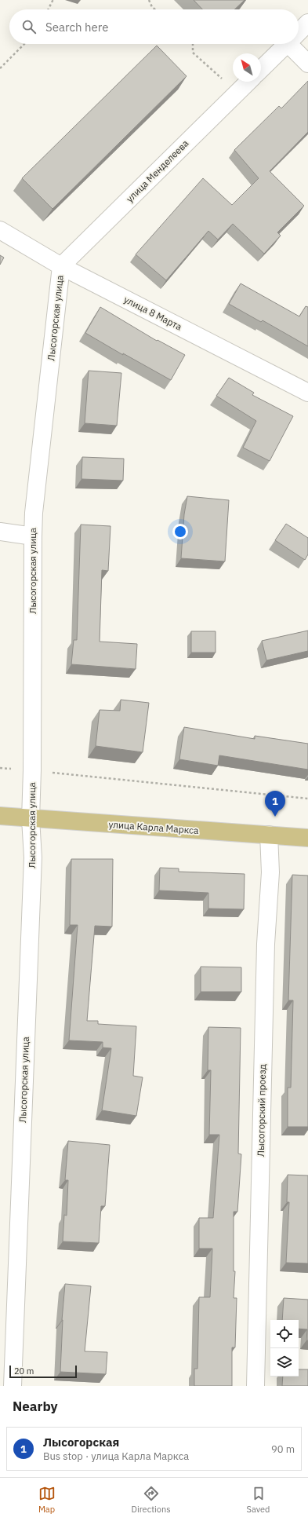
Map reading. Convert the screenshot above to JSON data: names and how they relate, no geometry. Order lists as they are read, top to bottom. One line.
{"streets":{"main road":["улица Карла Маркса"],"street":["улица Менделеева","улица 8 Марта","Лысогорская улица","Лысогорский проезд"]},"crossings":[["улица Менделеева","улица 8 Марта"],["улица Менделеева","Лысогорская улица"],["улица 8 Марта","Лысогорская улица"],["Лысогорская улица","улица Карла Маркса"],["улица Карла Маркса","Лысогорский проезд"]],"scale_bar":"20 m","north":"top left","page":{"search":"Search here","pins":"1","scale":"20 m","heading":"Nearby","list":[{"mark":"1","name":"Лысогорская","note":"Bus stop · улица Карла Маркса","value":"90 m"}],"nav":["Map","Directions","Saved"]}}
